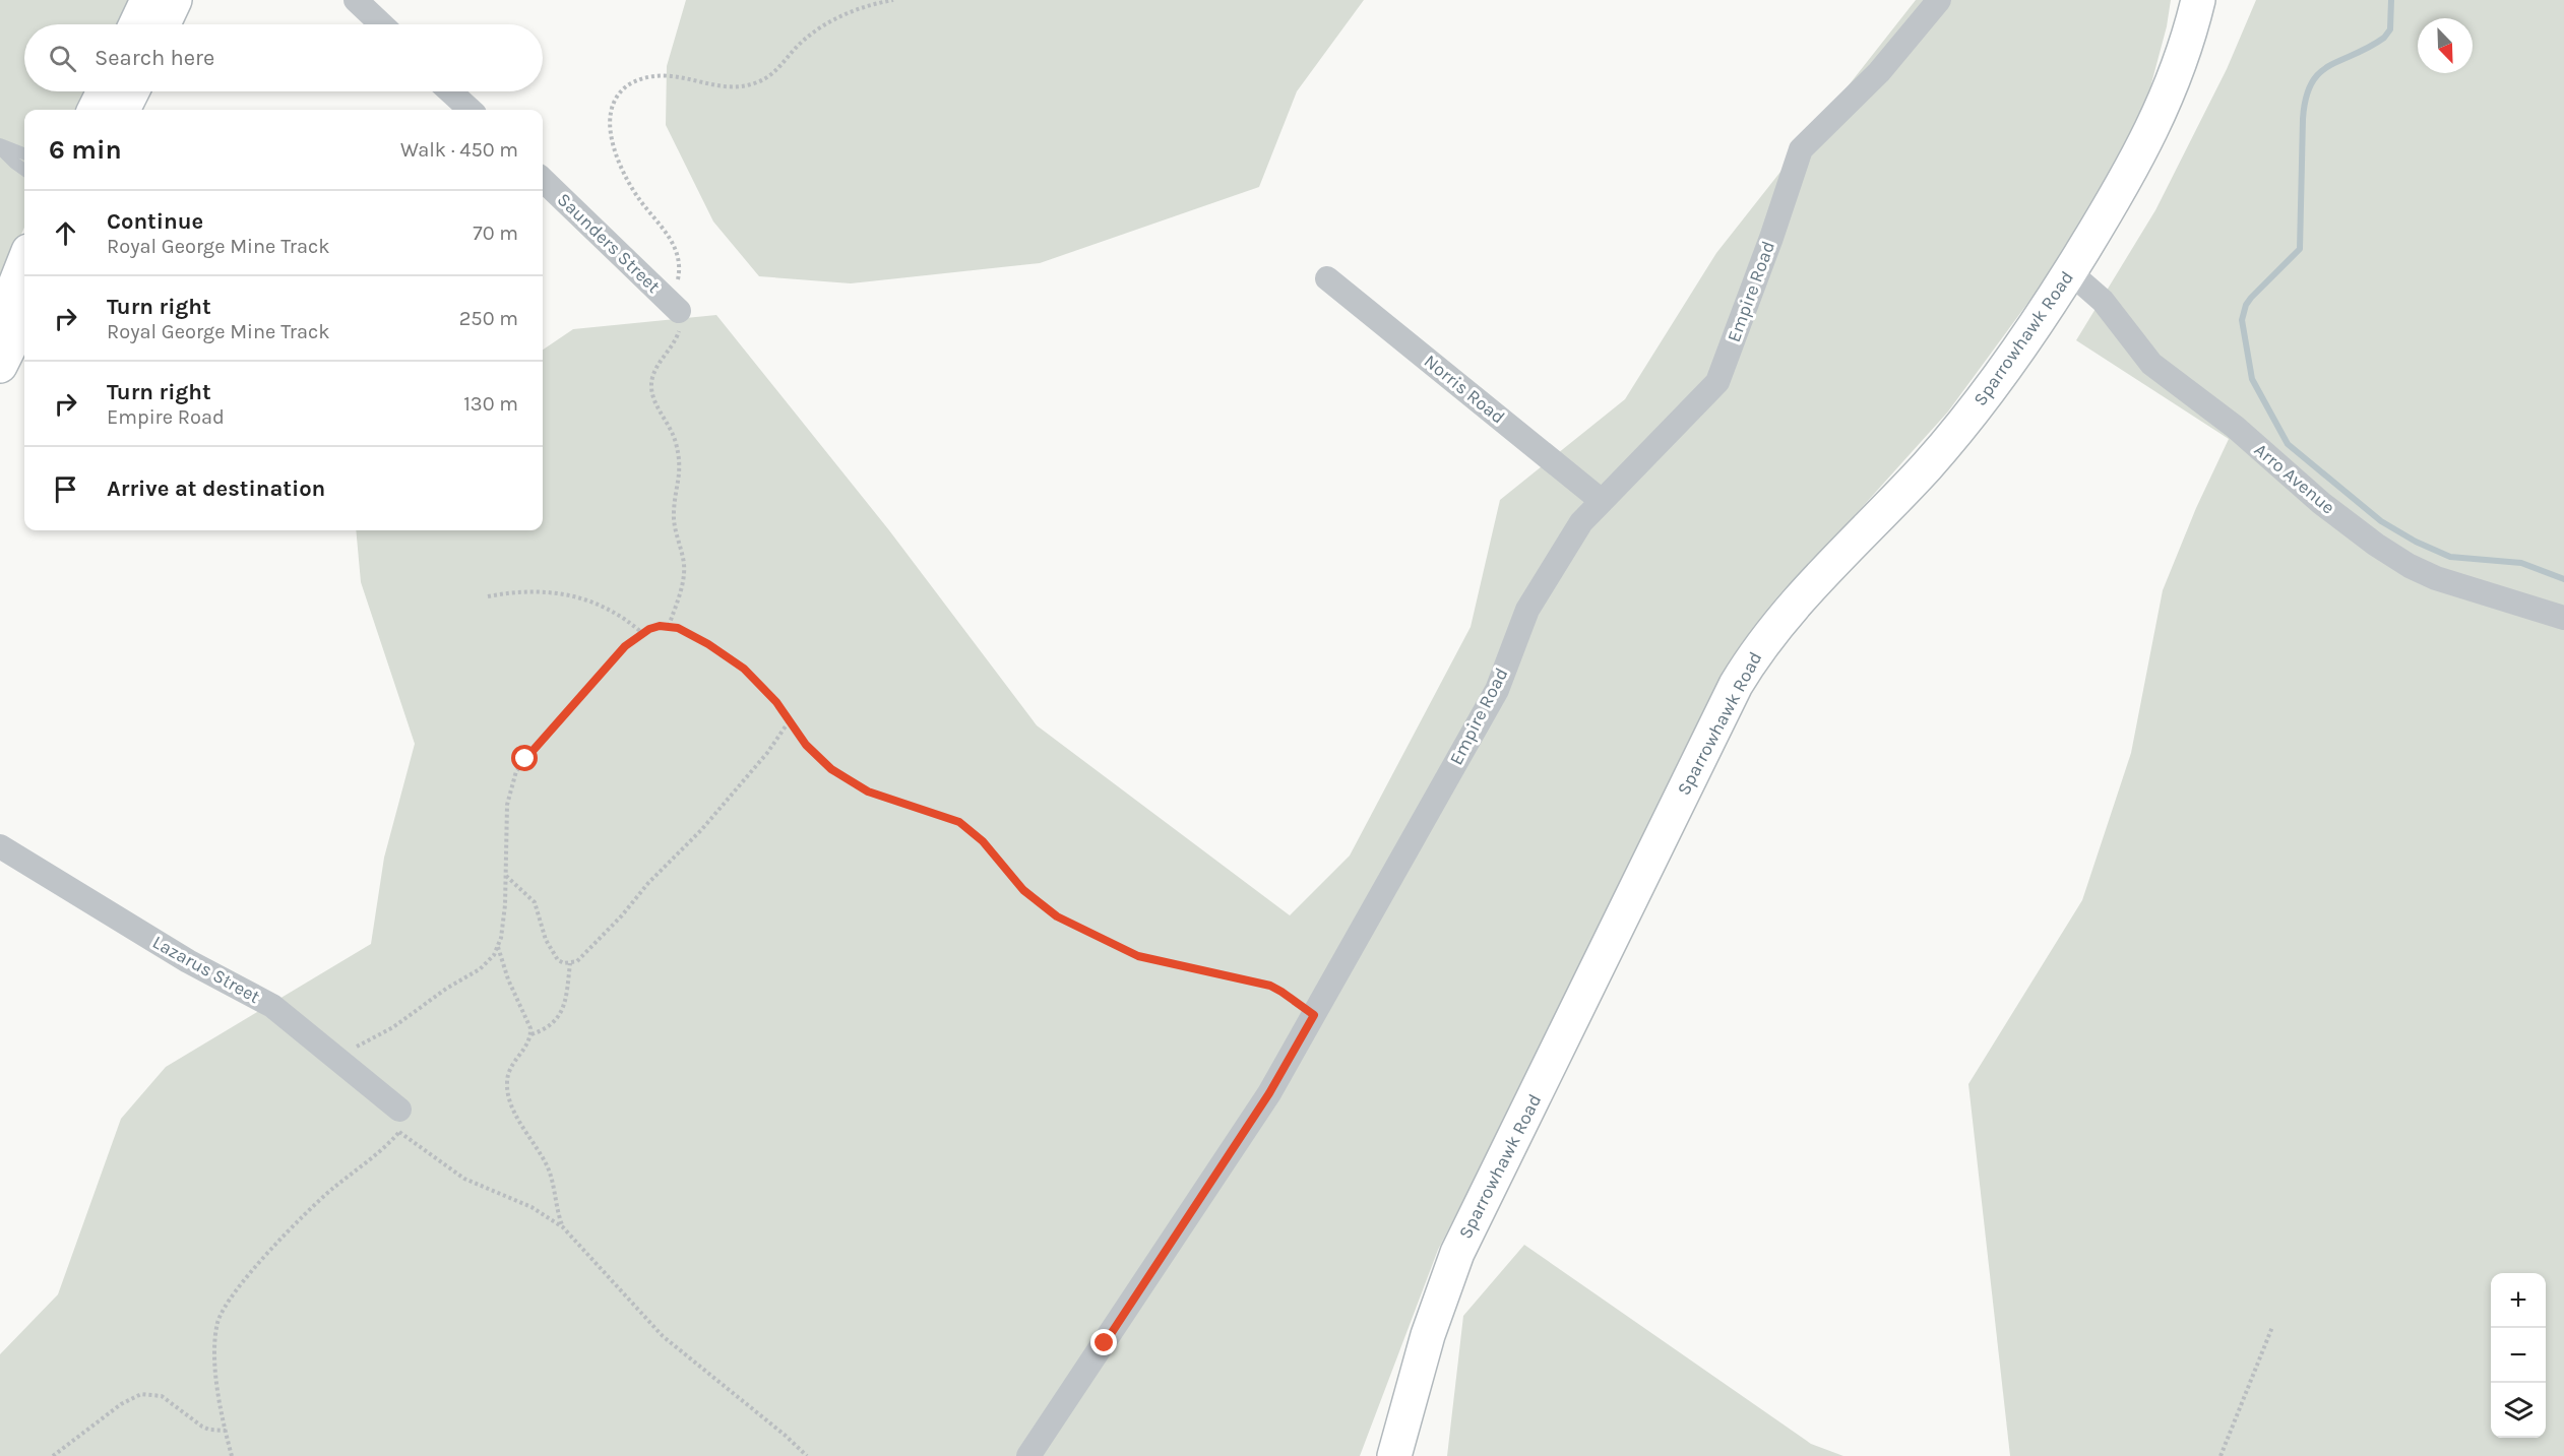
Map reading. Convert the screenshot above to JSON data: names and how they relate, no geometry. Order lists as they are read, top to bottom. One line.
{"streets":{"street":["Saunders Street","Empire Road","Sparrowhawk Road","Norris Road","Arro Avenue","Lazarus Street"]},"crossings":[["Empire Road","Norris Road"],["Sparrowhawk Road","Arro Avenue"]],"north":"bottom right","page":{"search":"Search here","heading":["6 min","Walk · 450 m"],"list":[["Continue","Royal George Mine Track","70 m"],["Turn right","Royal George Mine Track","250 m"],["Turn right","Empire Road","130 m"],"Arrive at destination"],"map_buttons":["+","−"]}}
